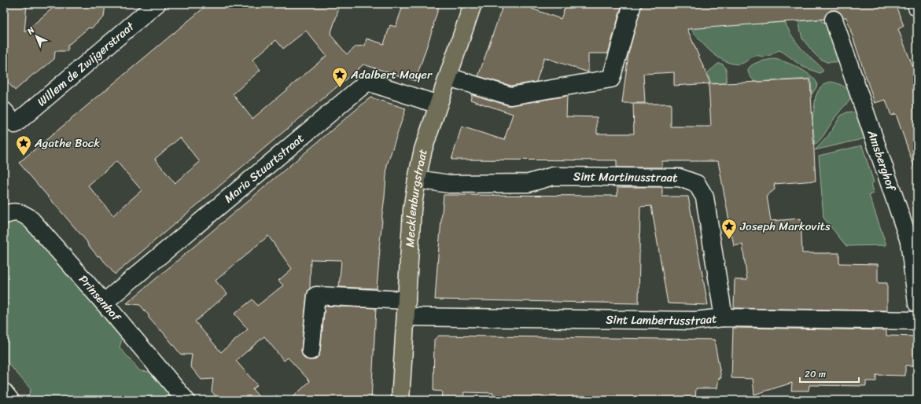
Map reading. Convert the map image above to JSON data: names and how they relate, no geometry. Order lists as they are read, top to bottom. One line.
{"streets":{"main road":["Mecklenburgstraat"],"street":["Willem de Zwijgerstraat","Amsberghof","Maria Stuartstraat","Sint Martinusstraat","Prinsenhof","Sint Lambertusstraat"]},"crossings":[["Maria Stuartstraat","Mecklenburgstraat"],["Maria Stuartstraat","Prinsenhof"],["Sint Martinusstraat","Mecklenburgstraat"],["Sint Martinusstraat","Sint Lambertusstraat"],["Mecklenburgstraat","Sint Lambertusstraat"]],"places":{"place":["Adalbert Mayer","Agathe Bock","Joseph Markovits"]},"scale_bar":"20 m","north":"top left"}
